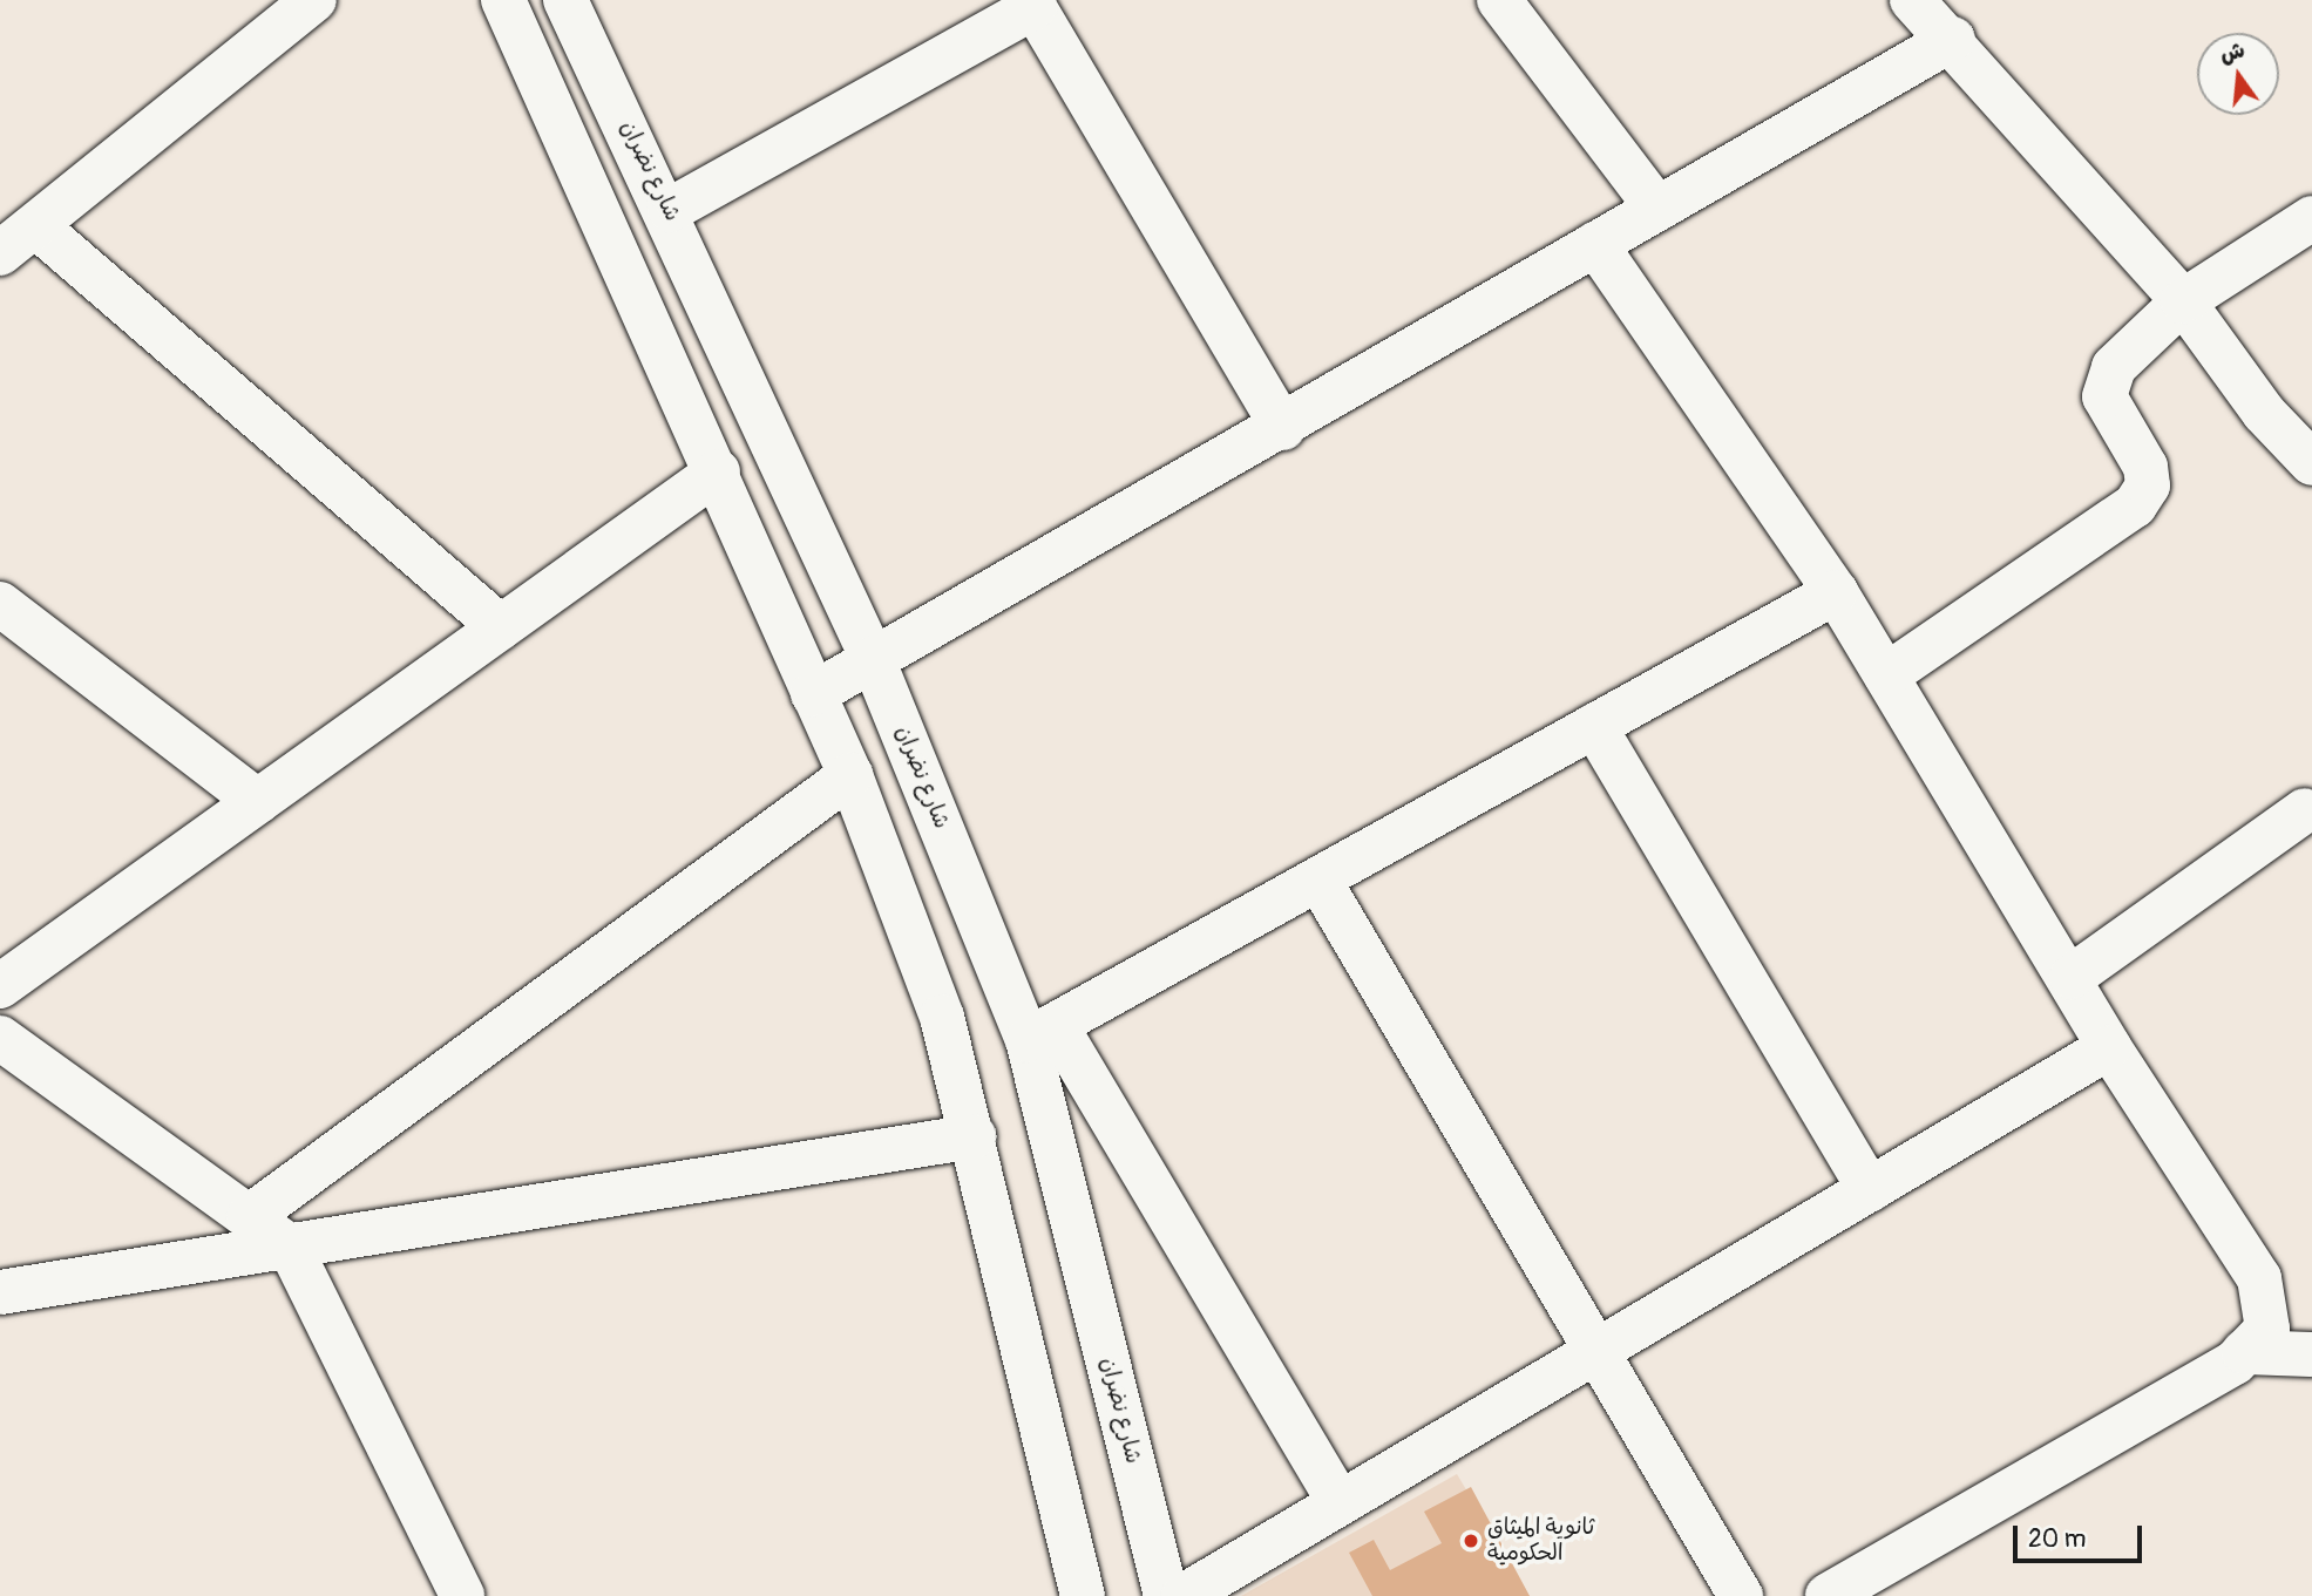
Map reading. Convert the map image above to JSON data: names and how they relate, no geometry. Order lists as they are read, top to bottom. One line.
{"streets":{"street":["شارع نضران"]},"places":["ثانوية الميثاق الحكومية"],"scale_bar":"20 m","north":"top"}
